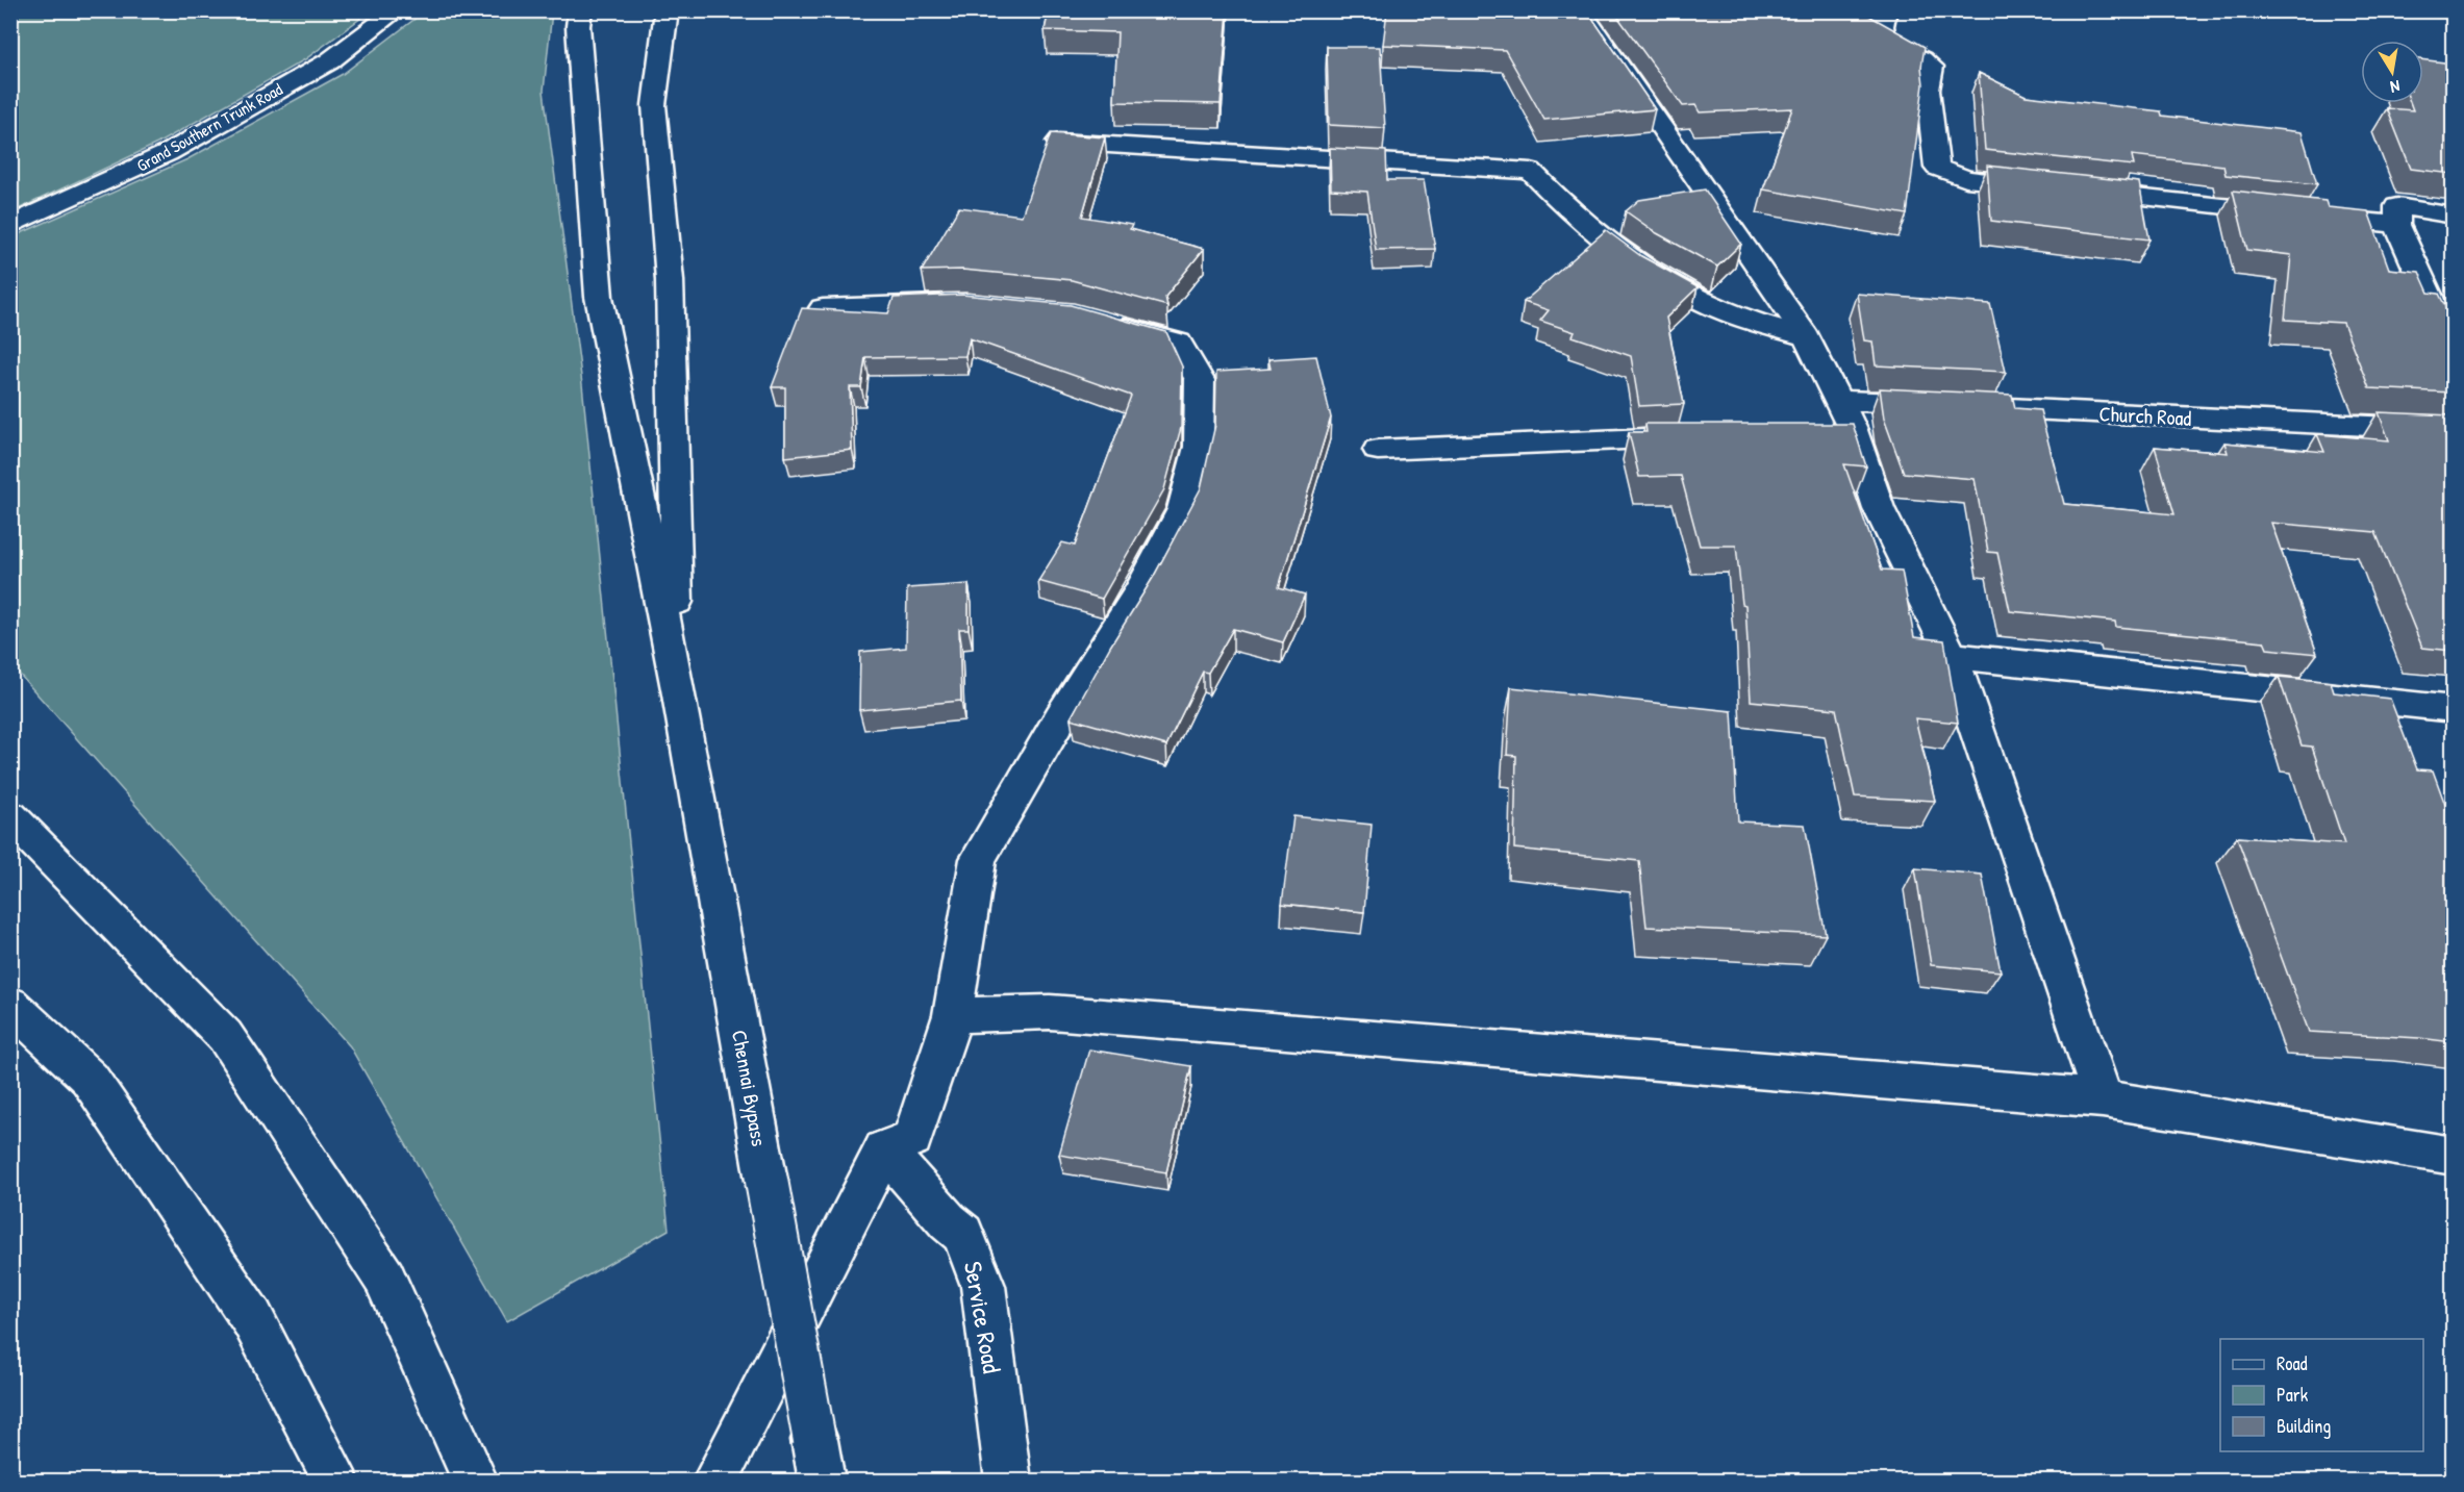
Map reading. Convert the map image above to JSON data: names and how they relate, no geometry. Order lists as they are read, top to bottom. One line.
{"streets":{"main road":["Grand Southern Trunk Road","Church Road","Chennai Bypass","Service Road"]},"legend":["Road","Park","Building"],"north":"bottom"}
